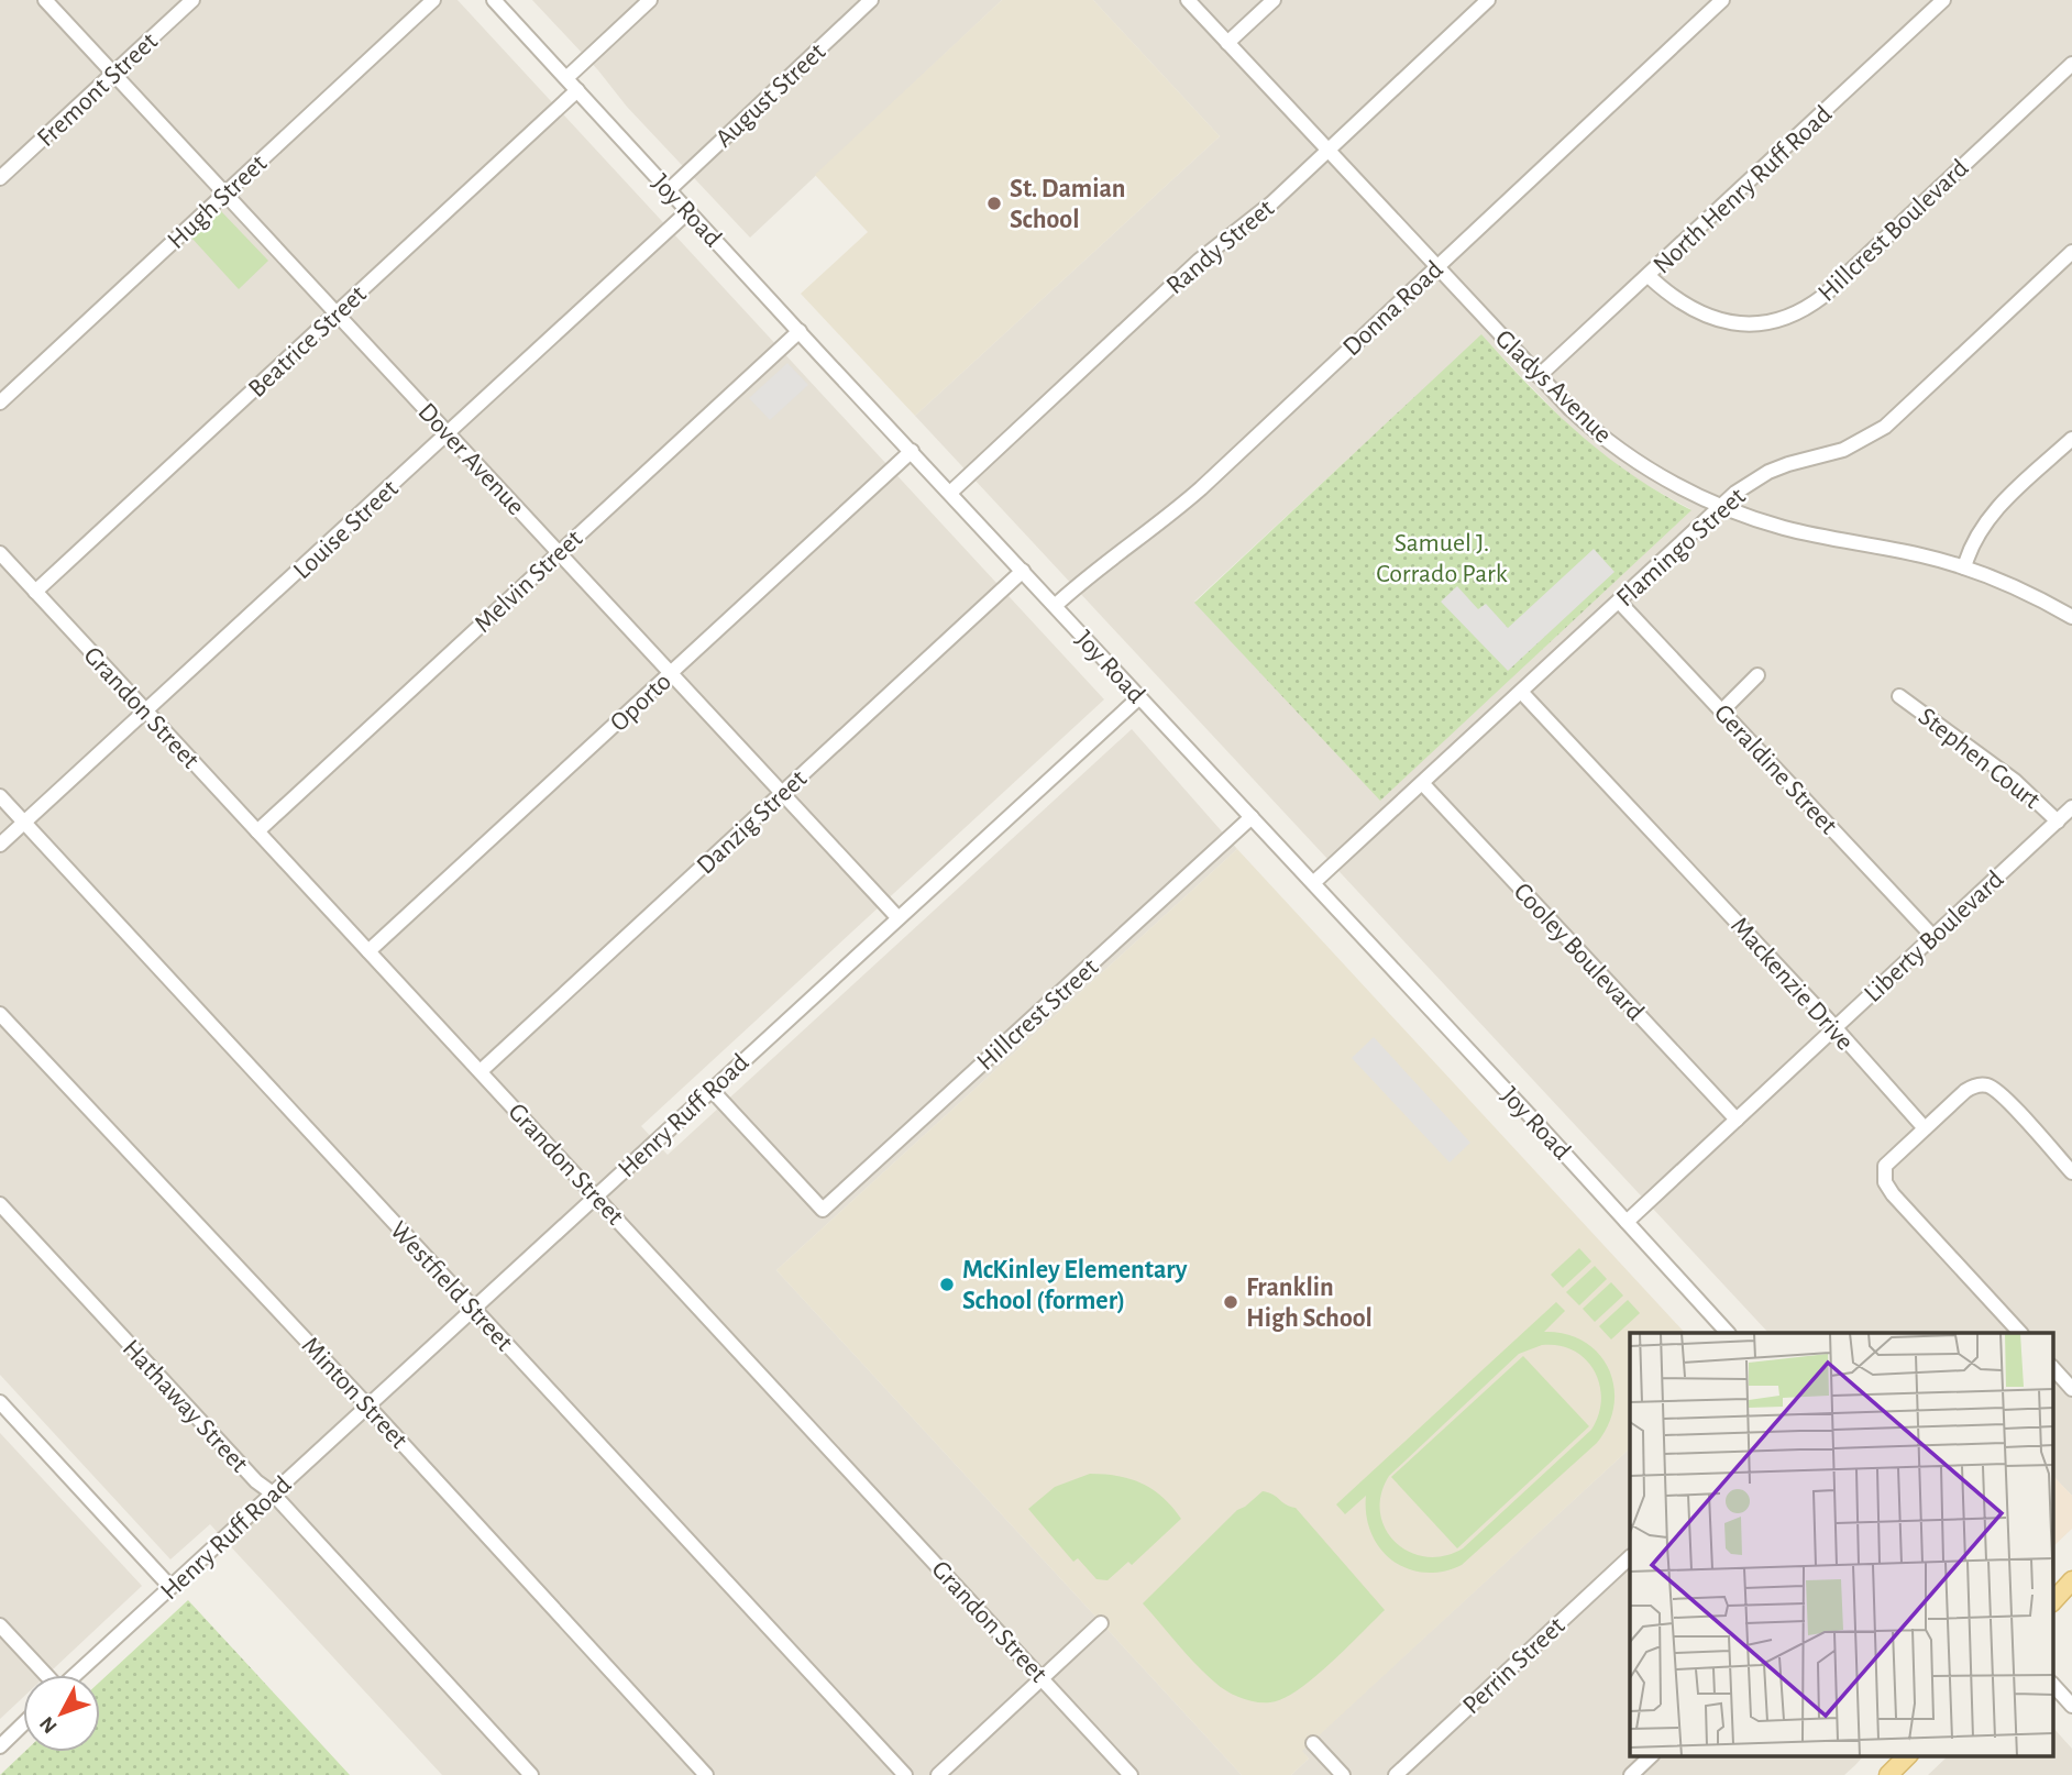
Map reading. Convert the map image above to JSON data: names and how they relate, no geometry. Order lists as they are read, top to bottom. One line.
{"streets":{"street":["Fremont Street","August Street","North Henry Ruff Road","Hugh Street","Joy Road","Hillcrest Boulevard","Randy Street","Donna Road","Beatrice Street","Gladys Avenue","Dover Avenue","Louise Street","Flamingo Street","Melvin Street","Oporto","Grandon Street","Stephen Court","Geraldine Street","Danzig Street","Liberty Boulevard","Cooley Boulevard","Mackenzie Drive","Hillcrest Street","Henry Ruff Road","Westfield Street","Minton Street","Hathaway Street","Perrin Street"]},"crossings":[["Fremont Street","Dover Avenue"],["August Street","Joy Road"],["North Henry Ruff Road","Hillcrest Boulevard"],["North Henry Ruff Road","Gladys Avenue"],["Hugh Street","Dover Avenue"],["Joy Road","Randy Street"],["Joy Road","Donna Road"],["Joy Road","Beatrice Street"],["Joy Road","Louise Street"],["Joy Road","Flamingo Street"],["Joy Road","Melvin Street"],["Joy Road","Oporto"],["Joy Road","Danzig Street"],["Joy Road","Liberty Boulevard"],["Joy Road","Hillcrest Street"],["Joy Road","Henry Ruff Road"],["Randy Street","Gladys Avenue"],["Donna Road","Gladys Avenue"],["Beatrice Street","Dover Avenue"],["Beatrice Street","Grandon Street"],["Gladys Avenue","Flamingo Street"],["Dover Avenue","Louise Street"],["Dover Avenue","Melvin Street"],["Dover Avenue","Oporto"],["Dover Avenue","Danzig Street"],["Dover Avenue","Henry Ruff Road"],["Louise Street","Grandon Street"],["Louise Street","Westfield Street"],["Flamingo Street","Geraldine Street"],["Flamingo Street","Cooley Boulevard"],["Flamingo Street","Mackenzie Drive"],["Melvin Street","Grandon Street"],["Oporto","Grandon Street"],["Grandon Street","Danzig Street"],["Grandon Street","Henry Ruff Road"],["Stephen Court","Liberty Boulevard"],["Geraldine Street","Liberty Boulevard"],["Liberty Boulevard","Cooley Boulevard"],["Liberty Boulevard","Mackenzie Drive"],["Hillcrest Street","Henry Ruff Road"],["Henry Ruff Road","Westfield Street"],["Henry Ruff Road","Minton Street"],["Henry Ruff Road","Hathaway Street"]],"parks":["Samuel J. Corrado Park"],"places":["St. Damian School","McKinley Elementary School (former)","Franklin High School"],"north":"bottom left"}
